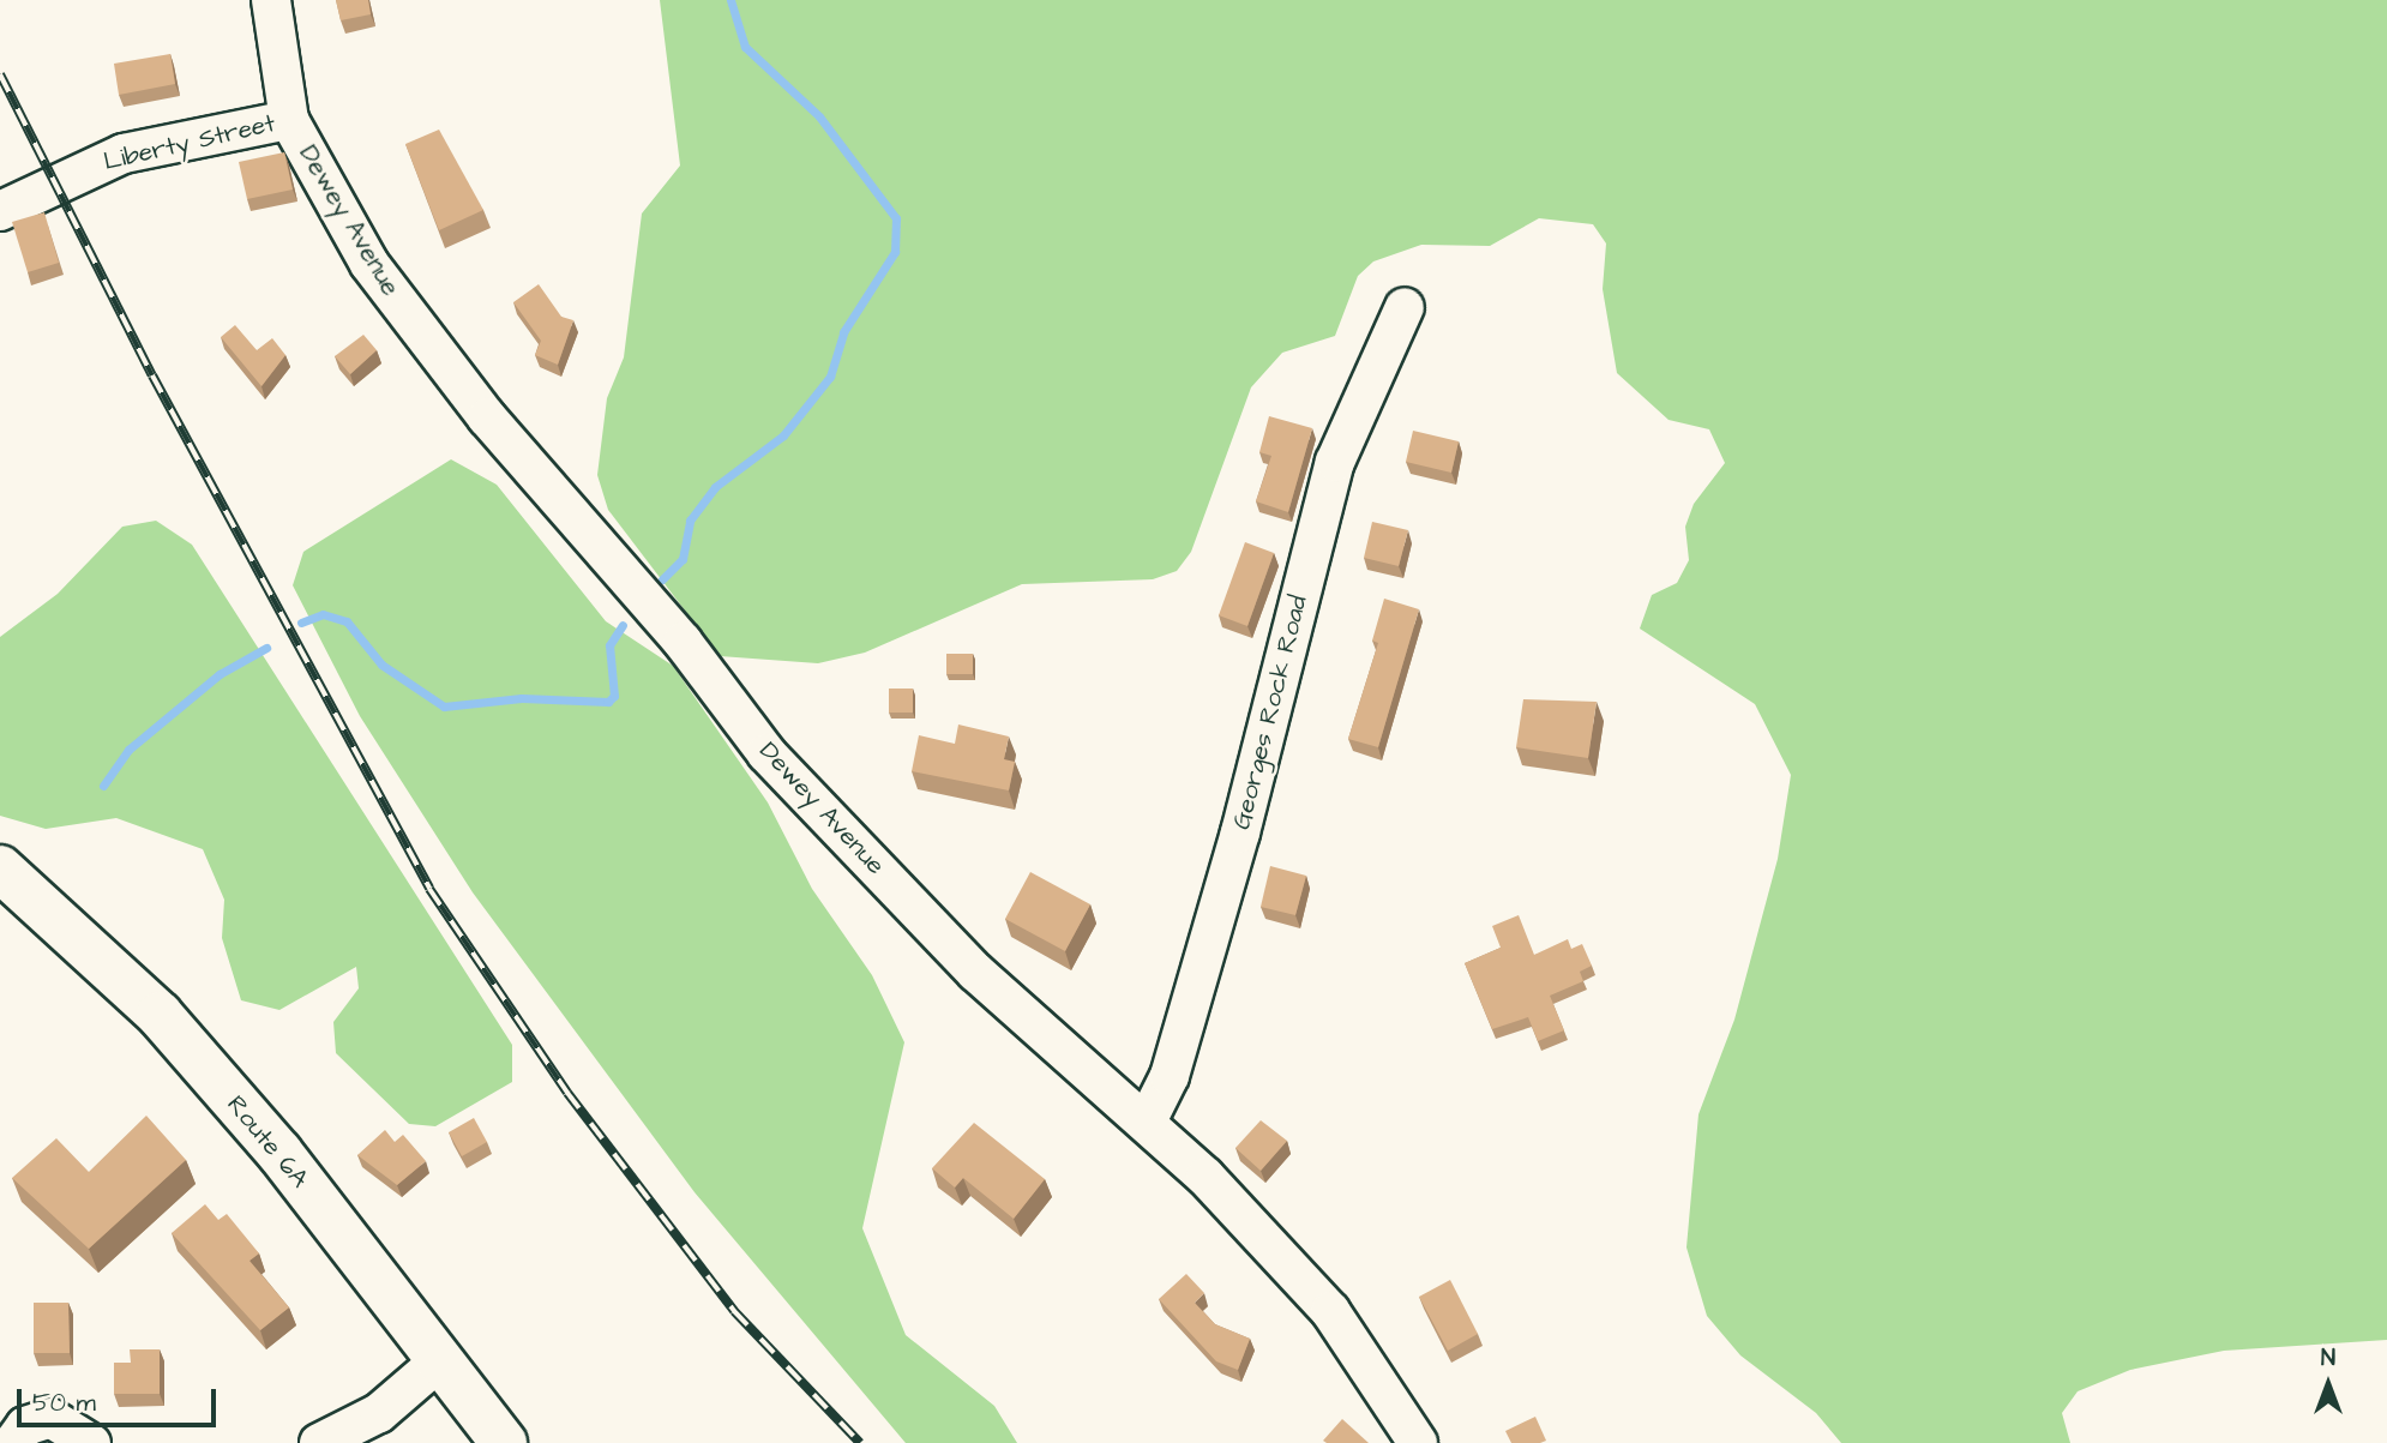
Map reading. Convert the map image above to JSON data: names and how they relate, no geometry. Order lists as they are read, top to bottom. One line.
{"streets":{"main road":["Route 6A"],"street":["Liberty Street","Dewey Avenue","Georges Rock Road"]},"crossings":[["Liberty Street","Dewey Avenue"],["Dewey Avenue","Georges Rock Road"]],"scale_bar":"50 m","north":"top"}
